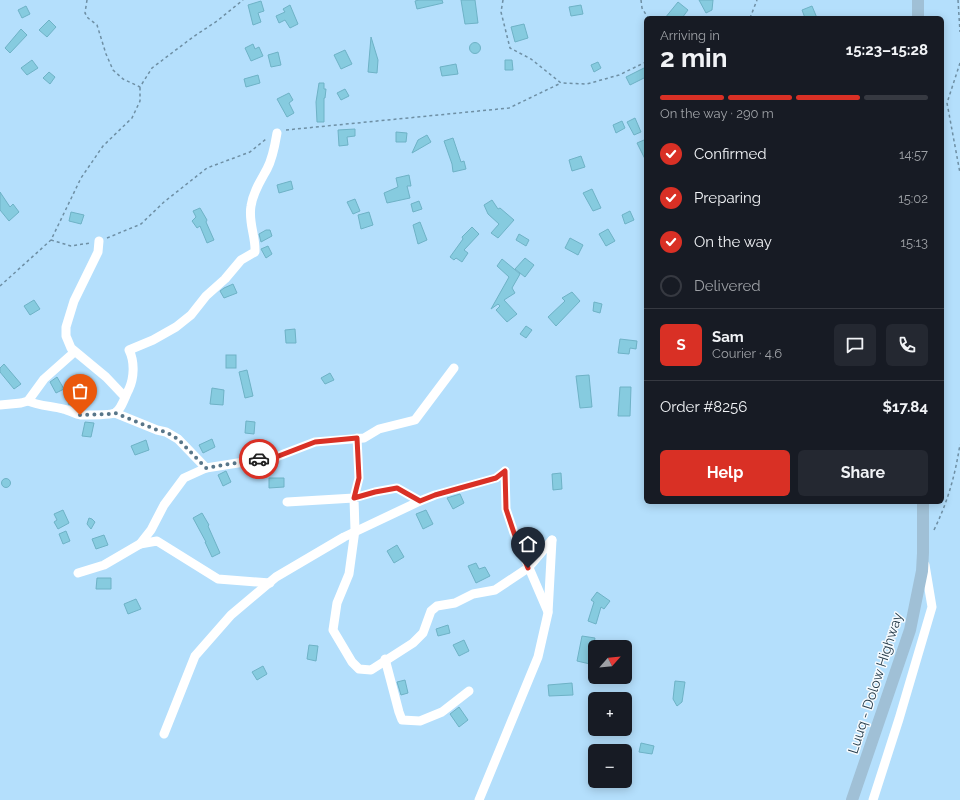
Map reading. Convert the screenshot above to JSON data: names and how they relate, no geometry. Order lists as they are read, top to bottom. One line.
{"streets":{"main road":["Luuq - Dolow Highway"]},"north":"top right","page":{"heading":["2 min","Arriving in","15:23–15:28"],"panel":["Sam","Courier · 4.6","Order #8256","$17.84"],"bar":"On the way · 290 m","list":[["Confirmed","14:57"],["Preparing","15:02"],["On the way","15:13"],"Delivered"],"round":"S","buttons":["Help","Share"],"map_buttons":["+","−"]}}
